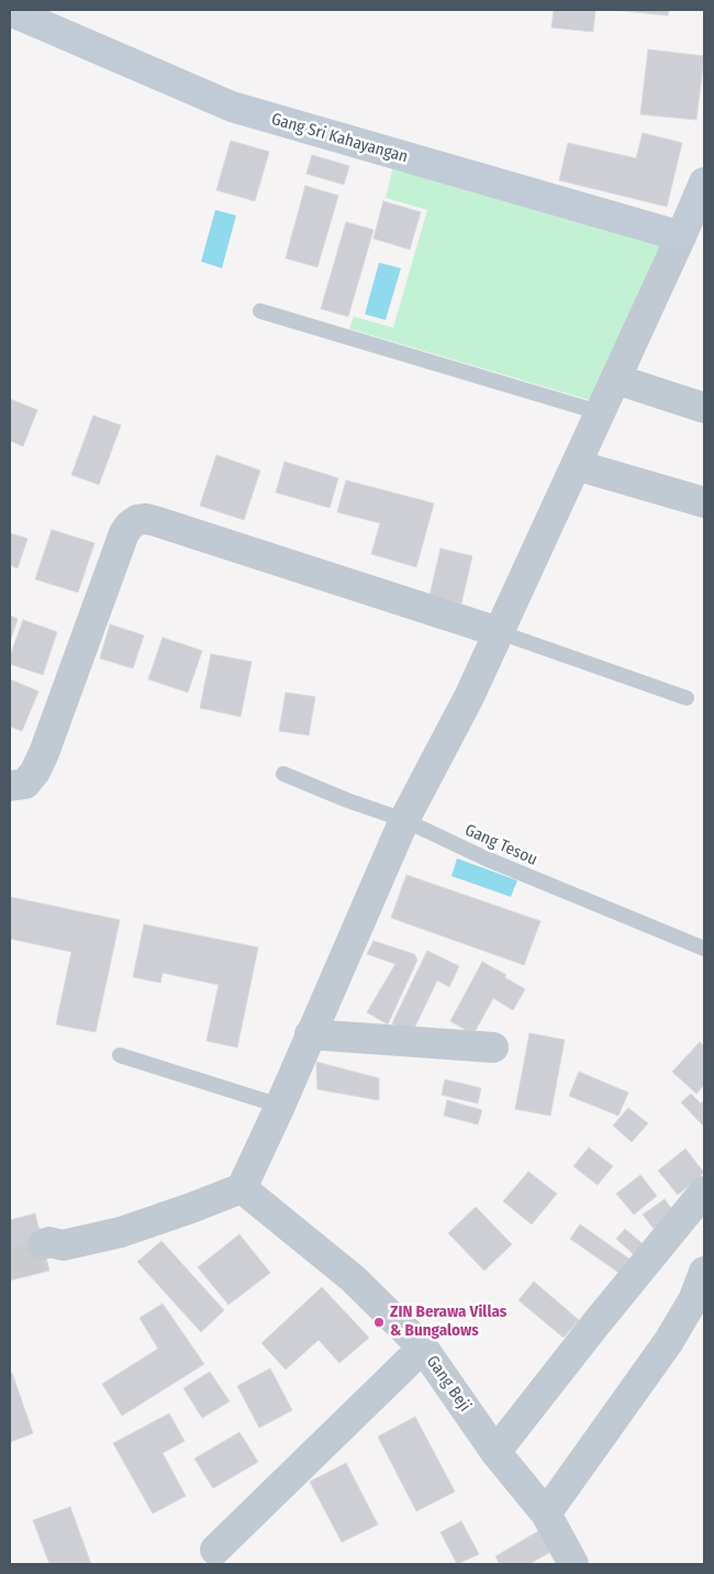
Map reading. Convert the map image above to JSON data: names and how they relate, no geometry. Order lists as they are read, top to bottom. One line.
{"streets":{"street":["Gang Sri Kahayangan","Gang Beji"],"lane":["Gang Tesou"]},"places":["ZIN Berawa Villas & Bungalows"]}
